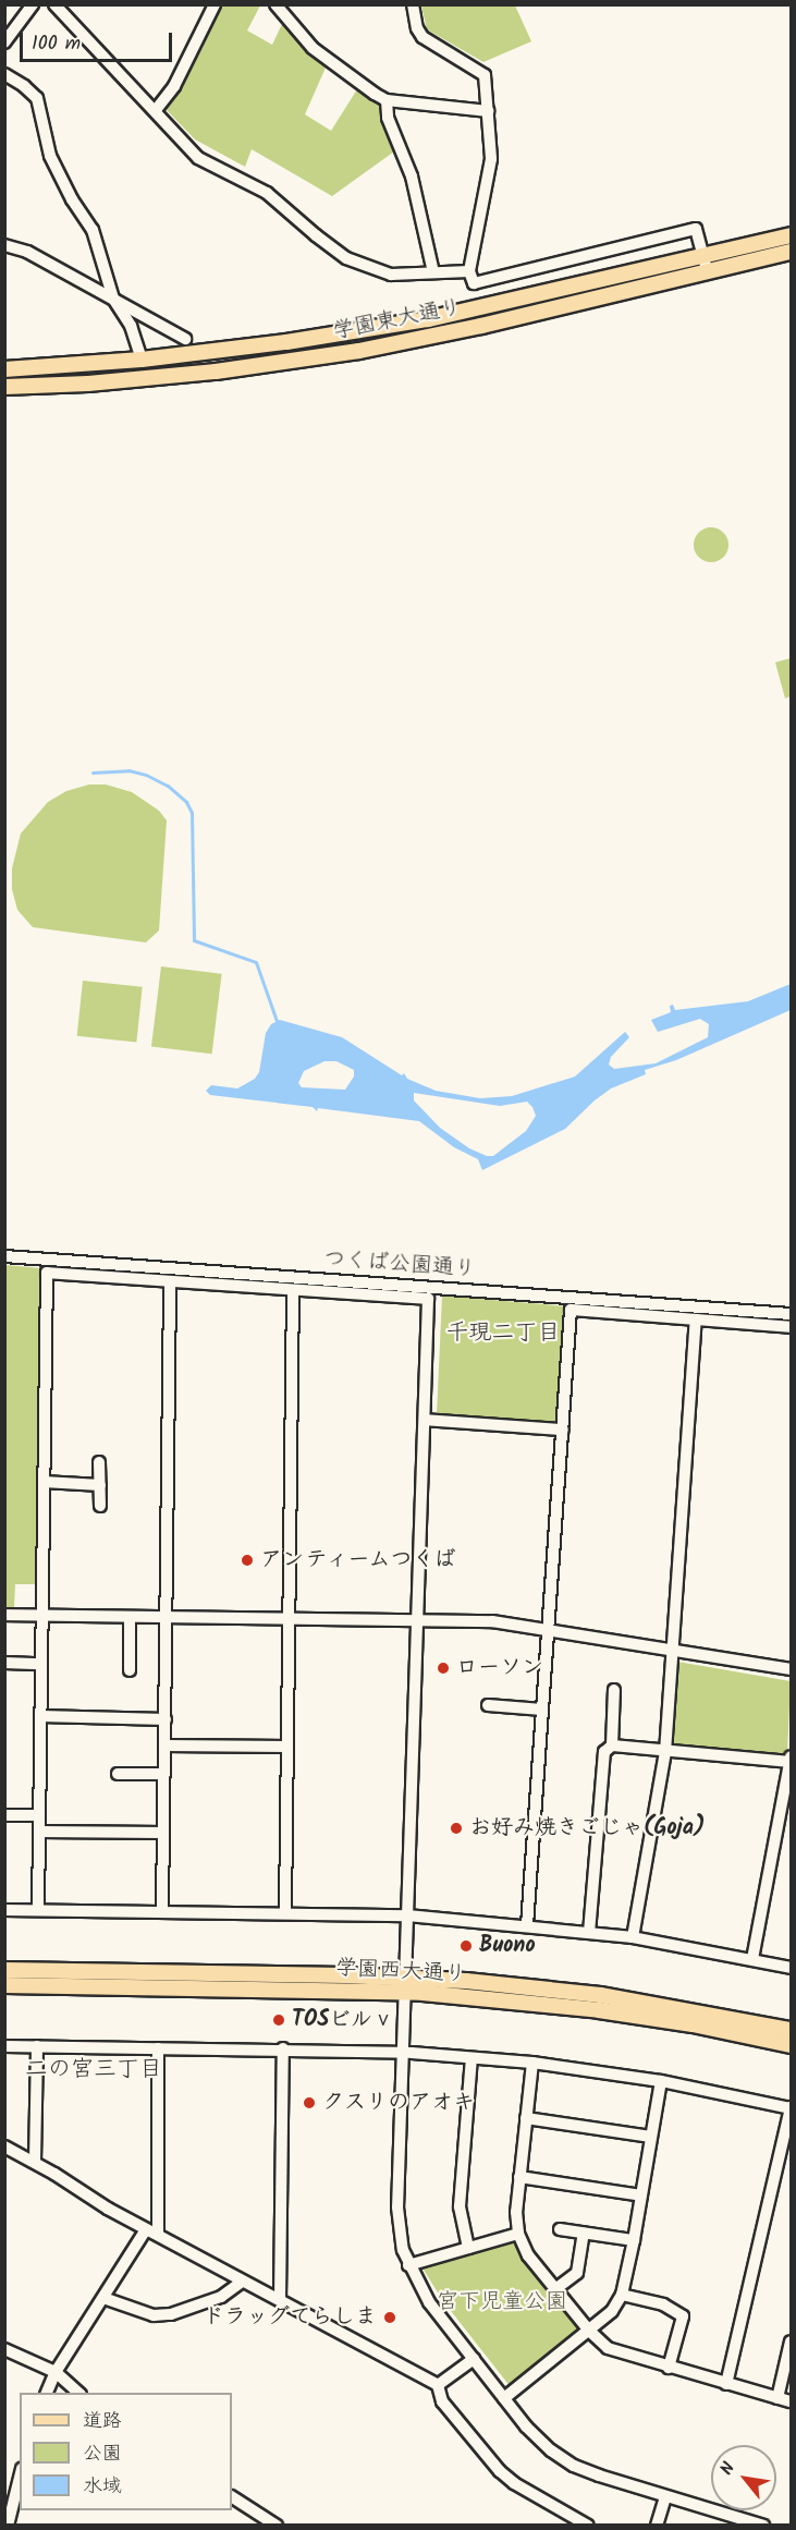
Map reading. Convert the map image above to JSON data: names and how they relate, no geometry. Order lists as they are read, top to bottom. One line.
{"streets":{"main road":["学園東大通り","学園西大通り"],"street":["つくば公園通り"]},"districts":["千現二丁目","二の宮三丁目"],"parks":["宮下児童公園"],"places":["アンティームつくば","ローソン","お好み焼きごじゃ(Goja)","Buono","TOSビルⅴ","クスリのアオキ","ドラッグてらしま"],"legend":["道路","公園","水域"],"scale_bar":"100 m","north":"top left"}
